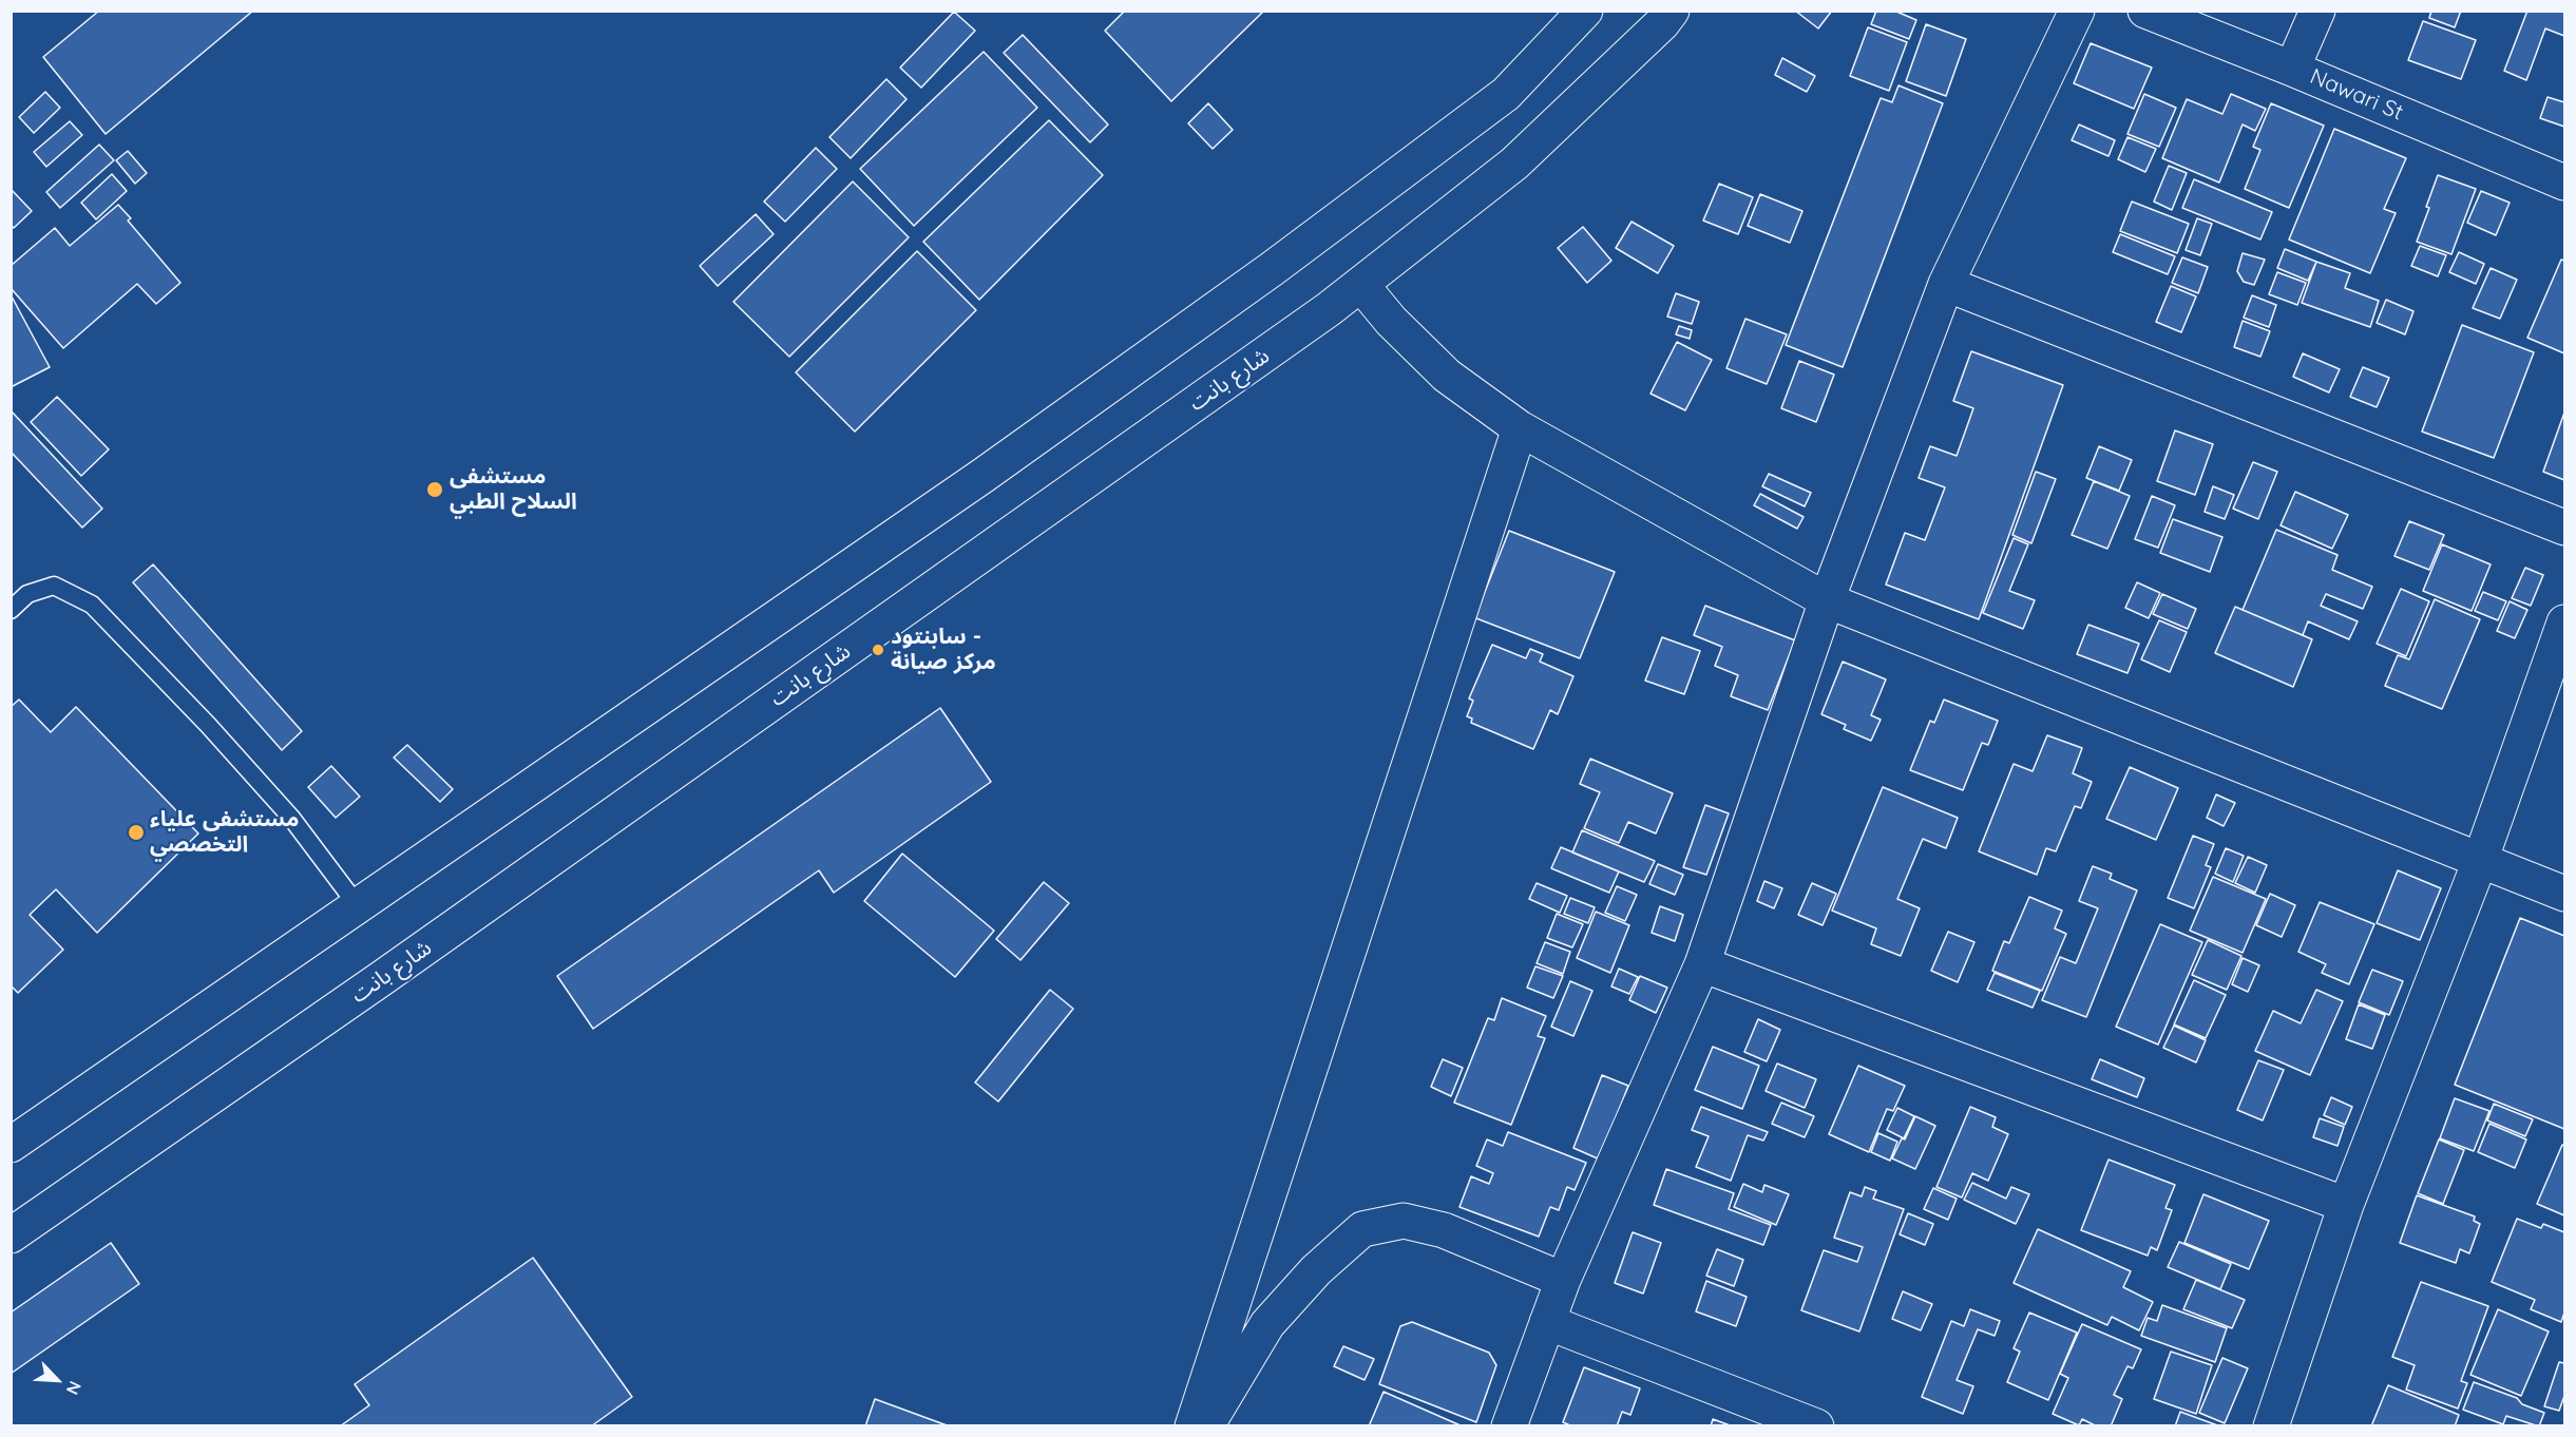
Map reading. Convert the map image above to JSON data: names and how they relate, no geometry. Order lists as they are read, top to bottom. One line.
{"streets":{"street":["Nawari St","شارع بانت"]},"places":["مستشفى السلاح الطبي","سابنتود - مركز صيانة","مستشفى علياء التخصصي"],"north":"bottom right"}
